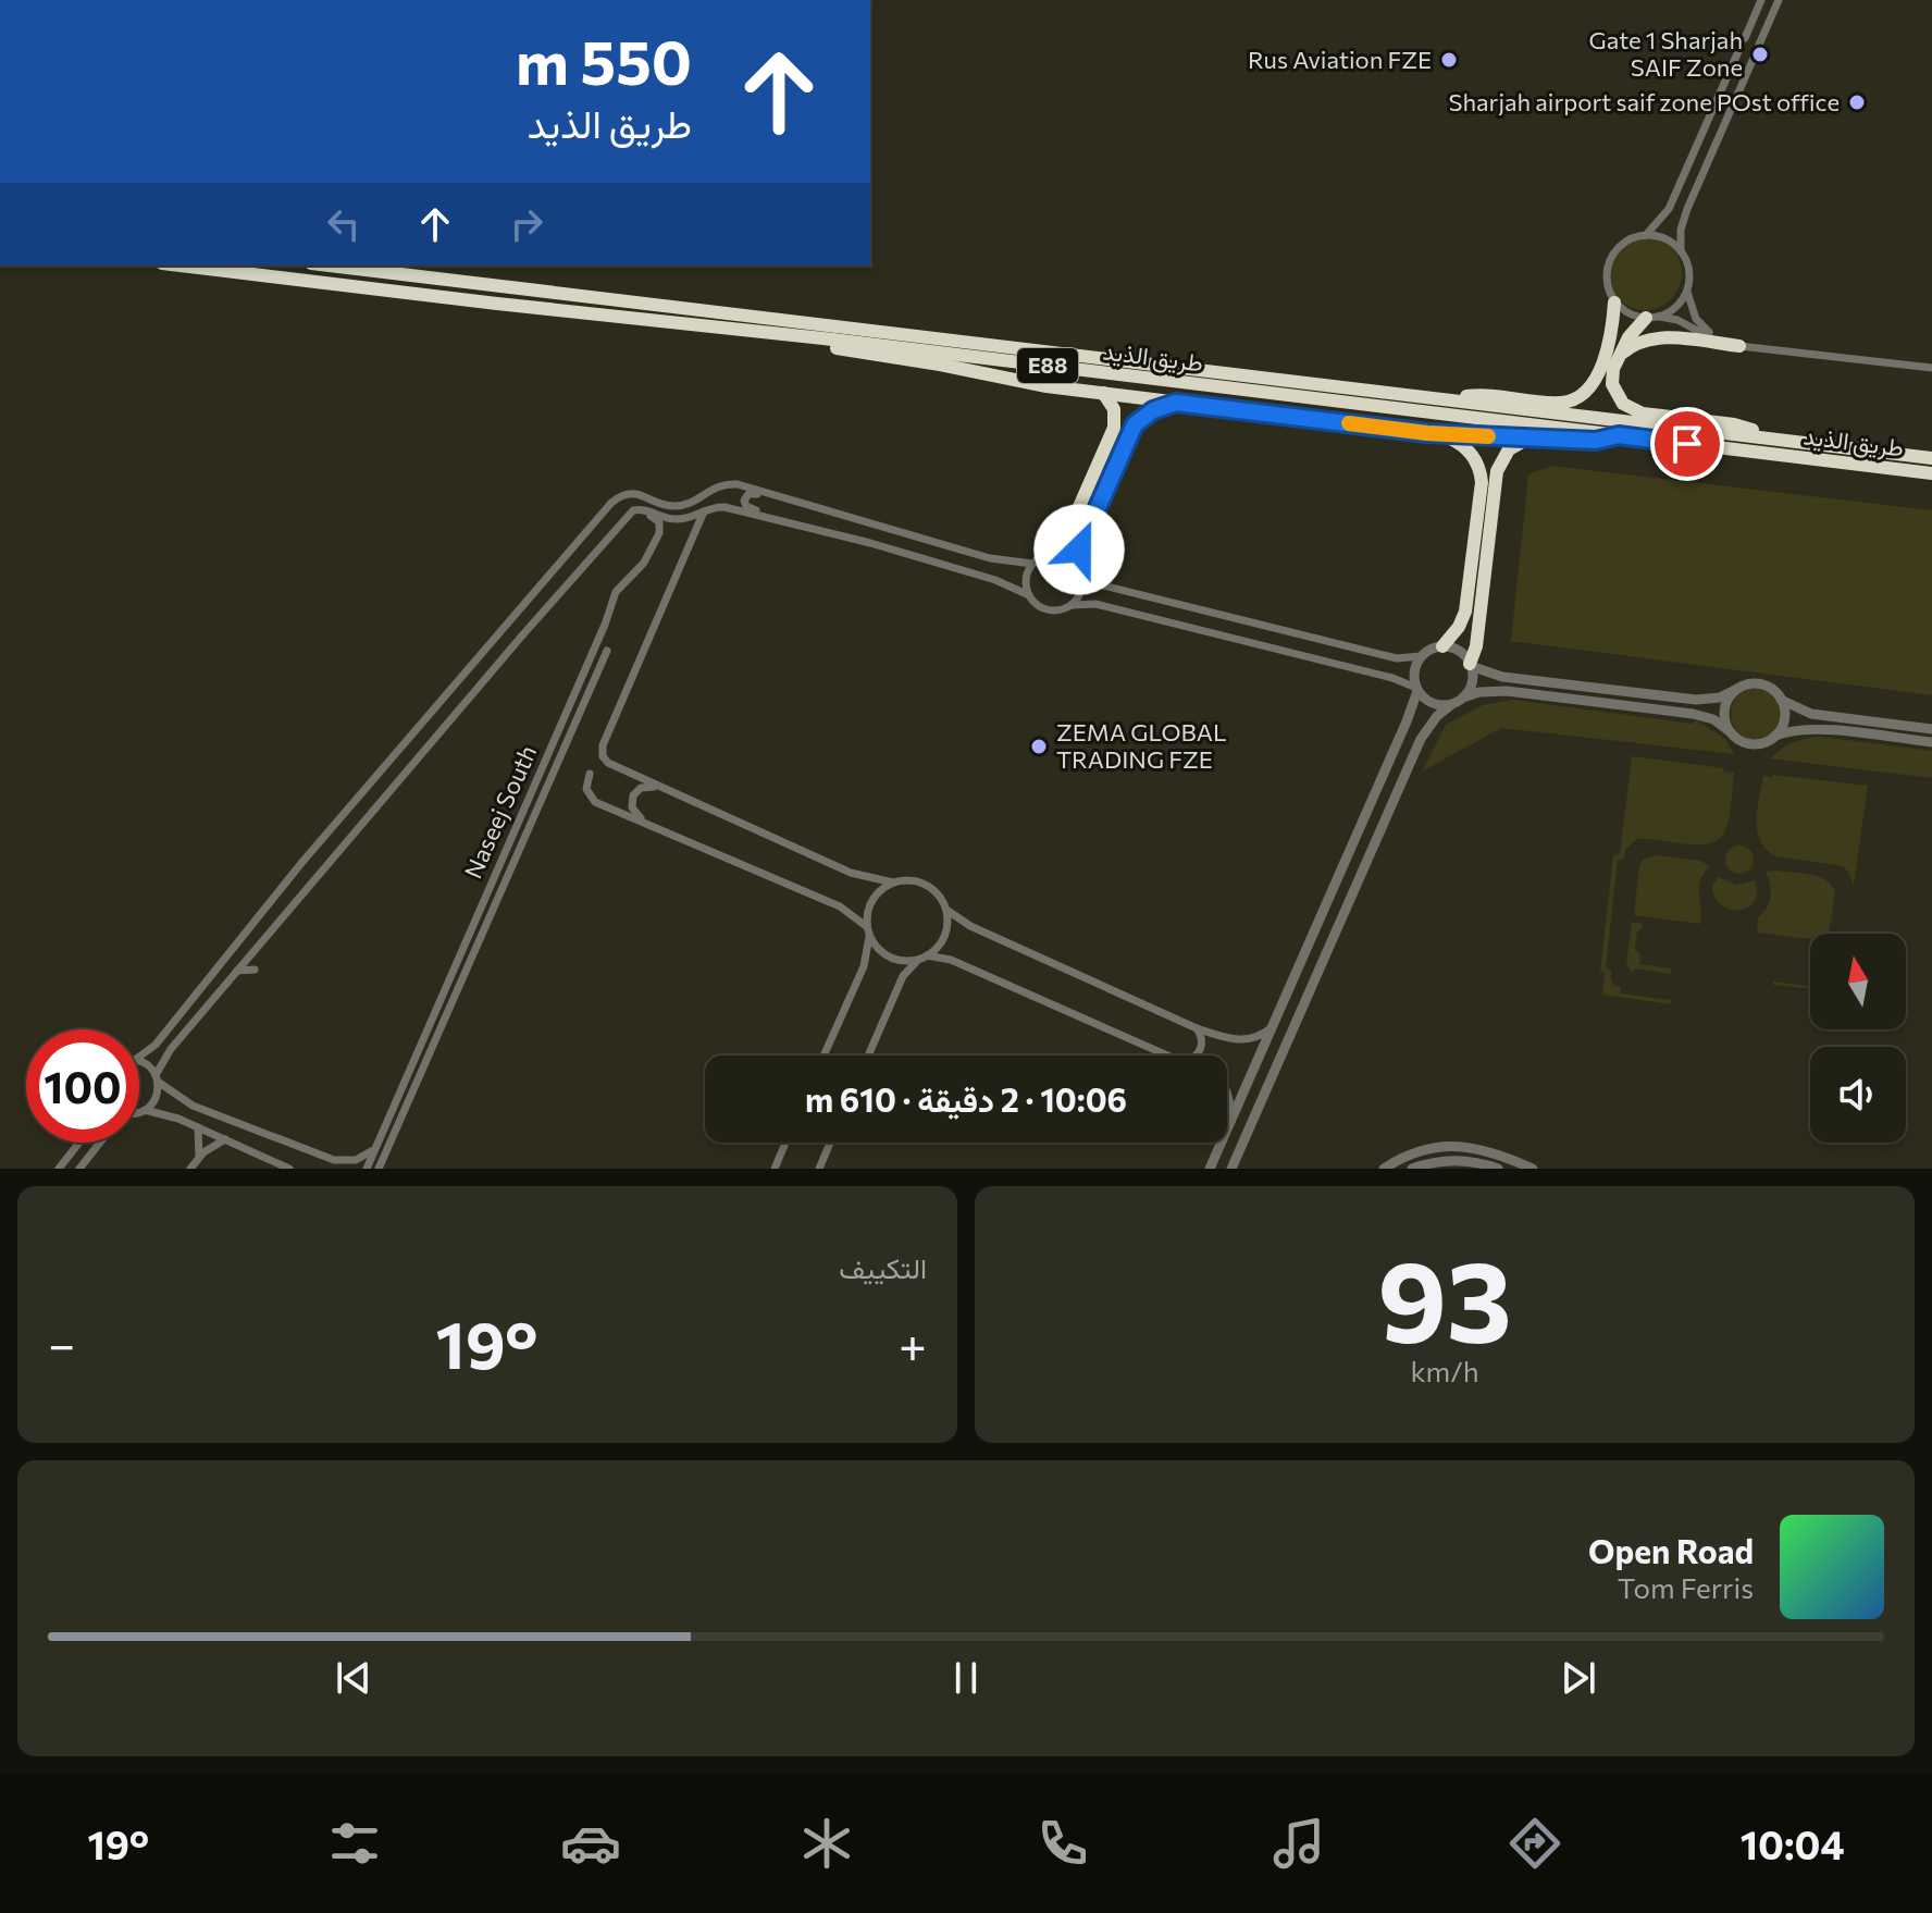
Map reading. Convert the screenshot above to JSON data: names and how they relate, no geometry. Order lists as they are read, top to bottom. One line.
{"streets":{"highway":["طريق الذيد","E88"],"street":["Naseej South"]},"places":["Gate 1 Sharjah SAIF Zone","Rus Aviation FZE","Sharjah airport saif zone POst office","ZEMA GLOBAL TRADING FZE"],"north":"top","page":{"turn":["550 m","طريق الذيد"],"limit":"100","trip":"10:06 · 2 دقيقة · 610 m","tile":[["93","km/h"],"التكييف"],"heat":["−","19°","+"],"song":["Open Road","Tom Ferris"],"tabs":["10:04","19°"]}}
